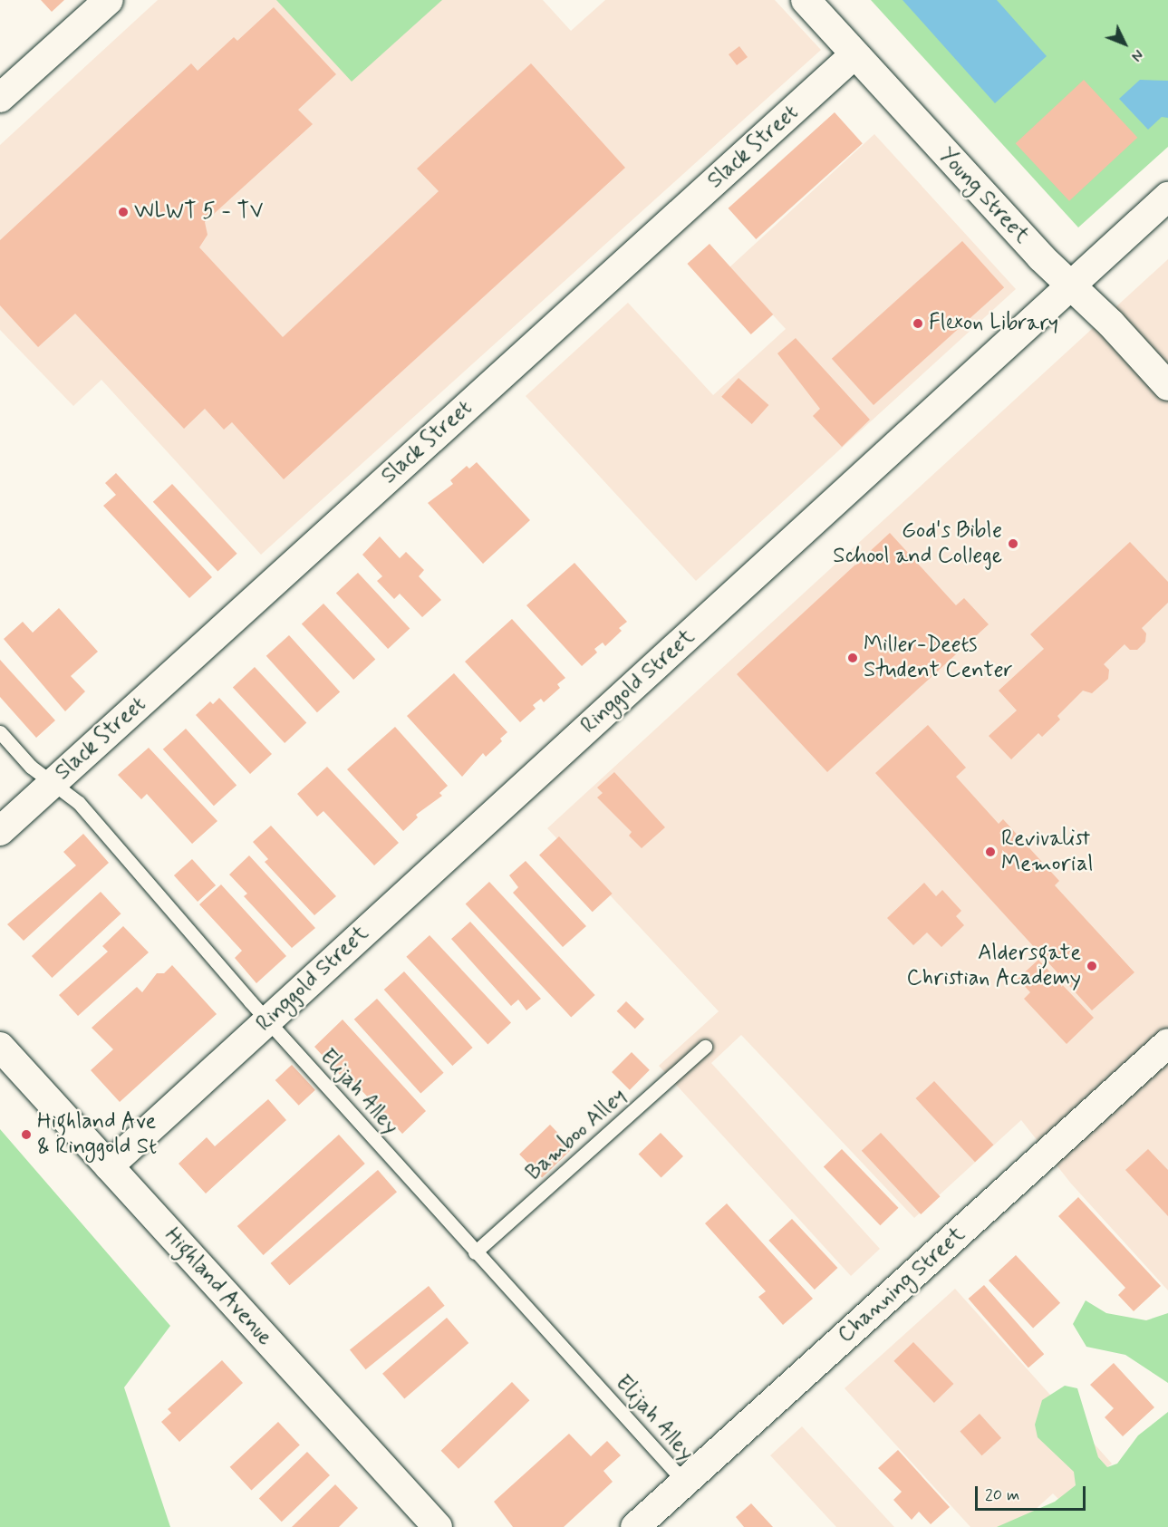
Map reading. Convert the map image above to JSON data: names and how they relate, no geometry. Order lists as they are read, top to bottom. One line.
{"streets":{"street":["Slack Street","Young Street","Ringgold Street","Channing Street","Highland Avenue"],"lane":["Elijah Alley","Bamboo Alley"]},"crossings":[["Slack Street","Young Street"],["Slack Street","Elijah Alley"],["Young Street","Ringgold Street"],["Ringgold Street","Elijah Alley"],["Ringgold Street","Highland Avenue"],["Elijah Alley","Bamboo Alley"],["Elijah Alley","Channing Street"]],"places":["WLWT 5 - TV","Flexon Library","God's Bible School and College","Miller-Deets Student Center","Revivalist Memorial","Aldersgate Christian Academy","Highland Ave & Ringgold St"],"scale_bar":"20 m","north":"bottom right"}
